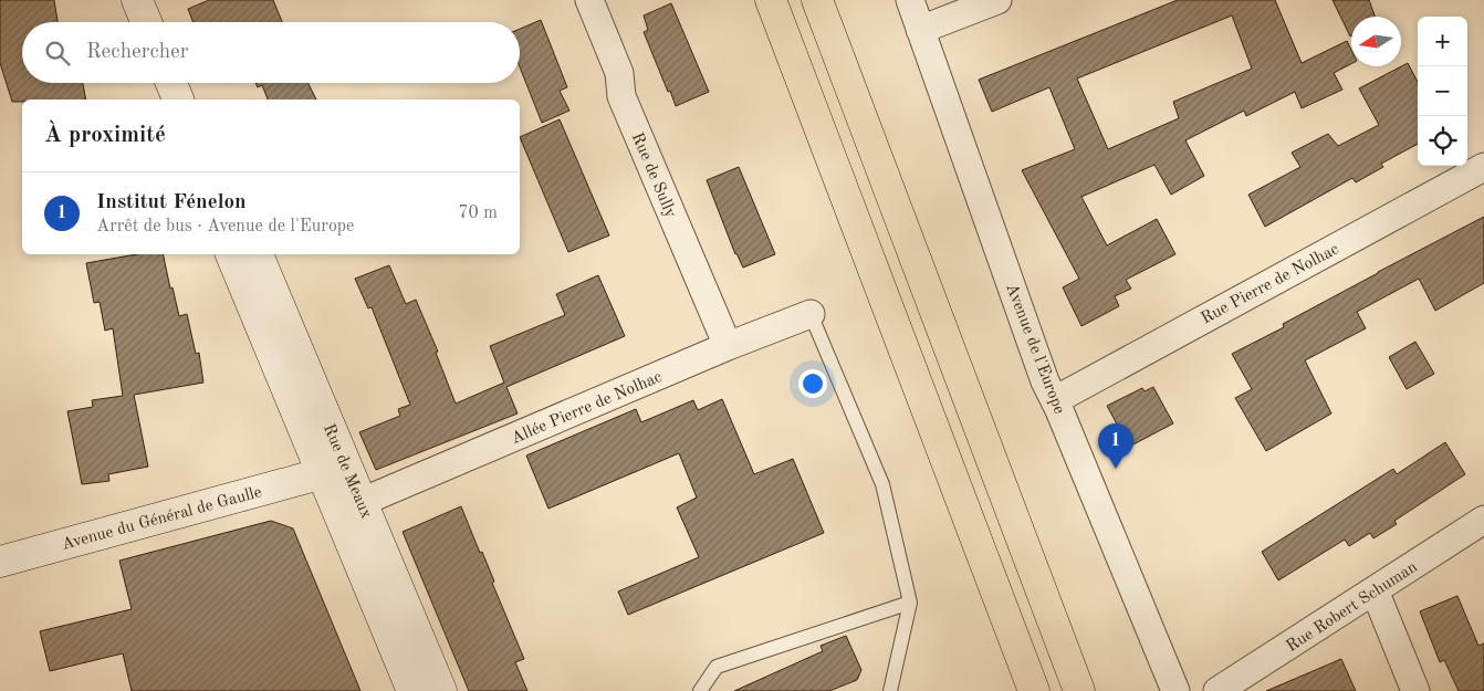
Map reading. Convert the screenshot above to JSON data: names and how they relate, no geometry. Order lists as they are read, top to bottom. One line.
{"streets":{"main road":["Rue de Meaux","Avenue du Général de Gaulle"],"street":["Rue de Sully","Rue Pierre de Nolhac","Avenue de l'Europe","Allée Pierre de Nolhac","Rue Robert Schuman"]},"crossings":[["Rue de Sully","Allée Pierre de Nolhac"],["Rue Pierre de Nolhac","Avenue de l'Europe"],["Allée Pierre de Nolhac","Rue de Meaux"],["Rue de Meaux","Avenue du Général de Gaulle"]],"north":"left","page":{"map_buttons":["+","−"],"search":"Rechercher","heading":"À proximité","list":[{"mark":"1","name":"Institut Fénelon","note":"Arrêt de bus · Avenue de l'Europe","value":"70 m"}],"pins":"1"}}
